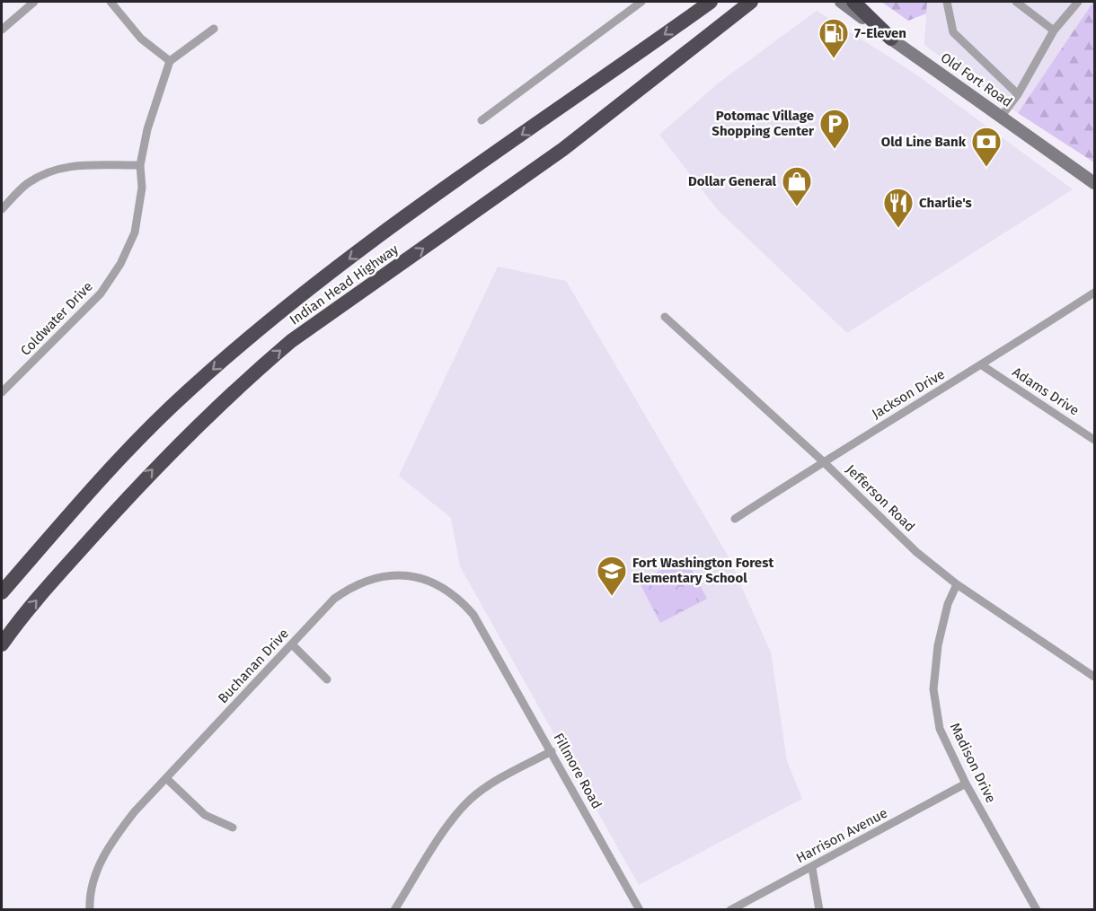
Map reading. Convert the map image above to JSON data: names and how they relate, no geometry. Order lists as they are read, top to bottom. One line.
{"streets":{"highway":["Indian Head Highway"],"main road":["Old Fort Road"],"street":["Coldwater Drive","Adams Drive","Jackson Drive","Jefferson Road","Buchanan Drive","Madison Drive","Fillmore Road","Harrison Avenue"]},"crossings":[["Adams Drive","Jackson Drive"],["Jackson Drive","Jefferson Road"],["Jefferson Road","Madison Drive"],["Buchanan Drive","Fillmore Road"],["Madison Drive","Harrison Avenue"]],"places":{"fuel station":["7-Eleven"],"parking":["Potomac Village Shopping Center"],"bank":["Old Line Bank"],"shop":["Dollar General"],"restaurant":["Charlie's"],"school or university":["Fort Washington Forest Elementary School"]}}
